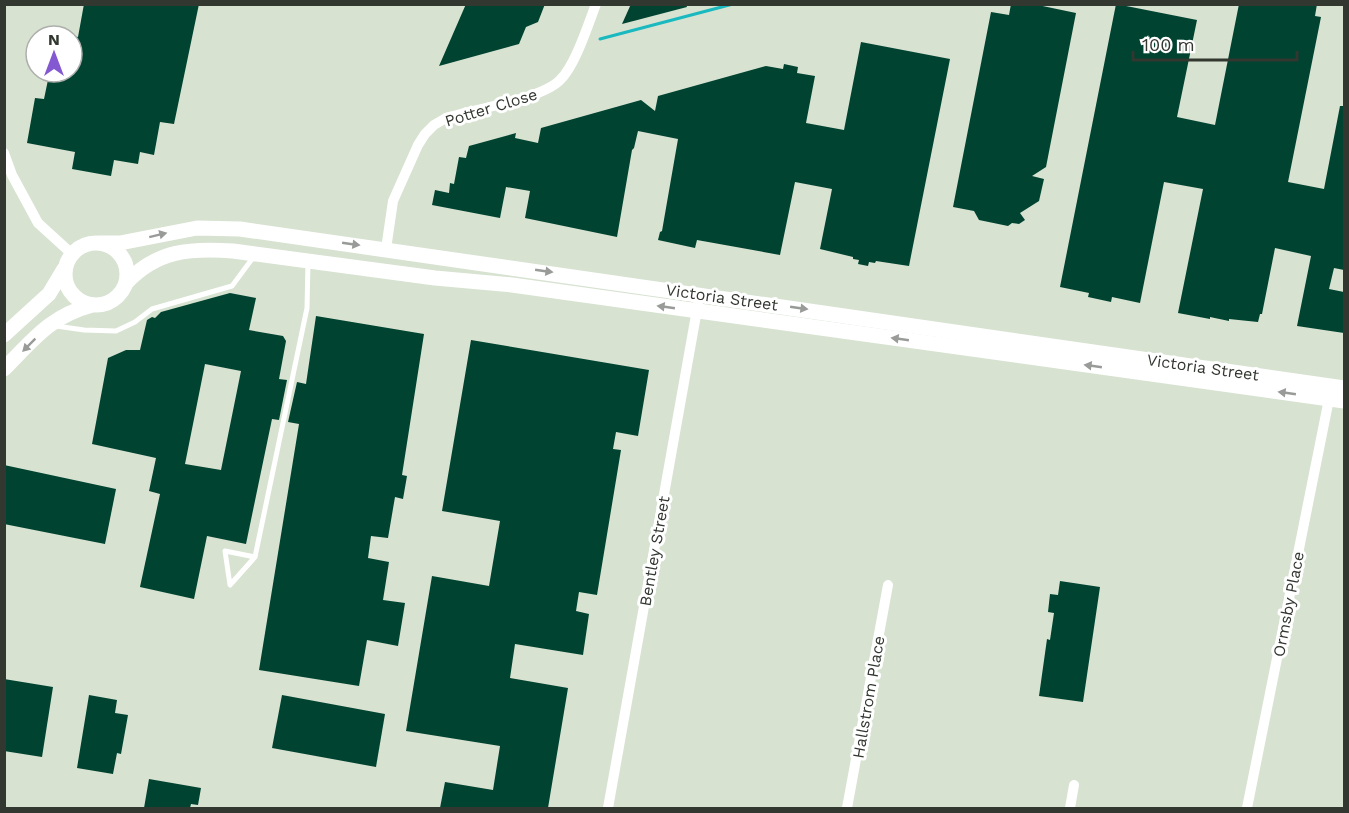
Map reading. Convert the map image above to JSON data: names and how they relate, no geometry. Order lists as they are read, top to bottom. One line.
{"streets":{"main road":["Victoria Street"],"street":["Potter Close","Bentley Street","Ormsby Place","Hallstrom Place"]},"crossings":[["Potter Close","Victoria Street"],["Victoria Street","Bentley Street"],["Victoria Street","Ormsby Place"]],"scale_bar":"100 m","north":"top"}
